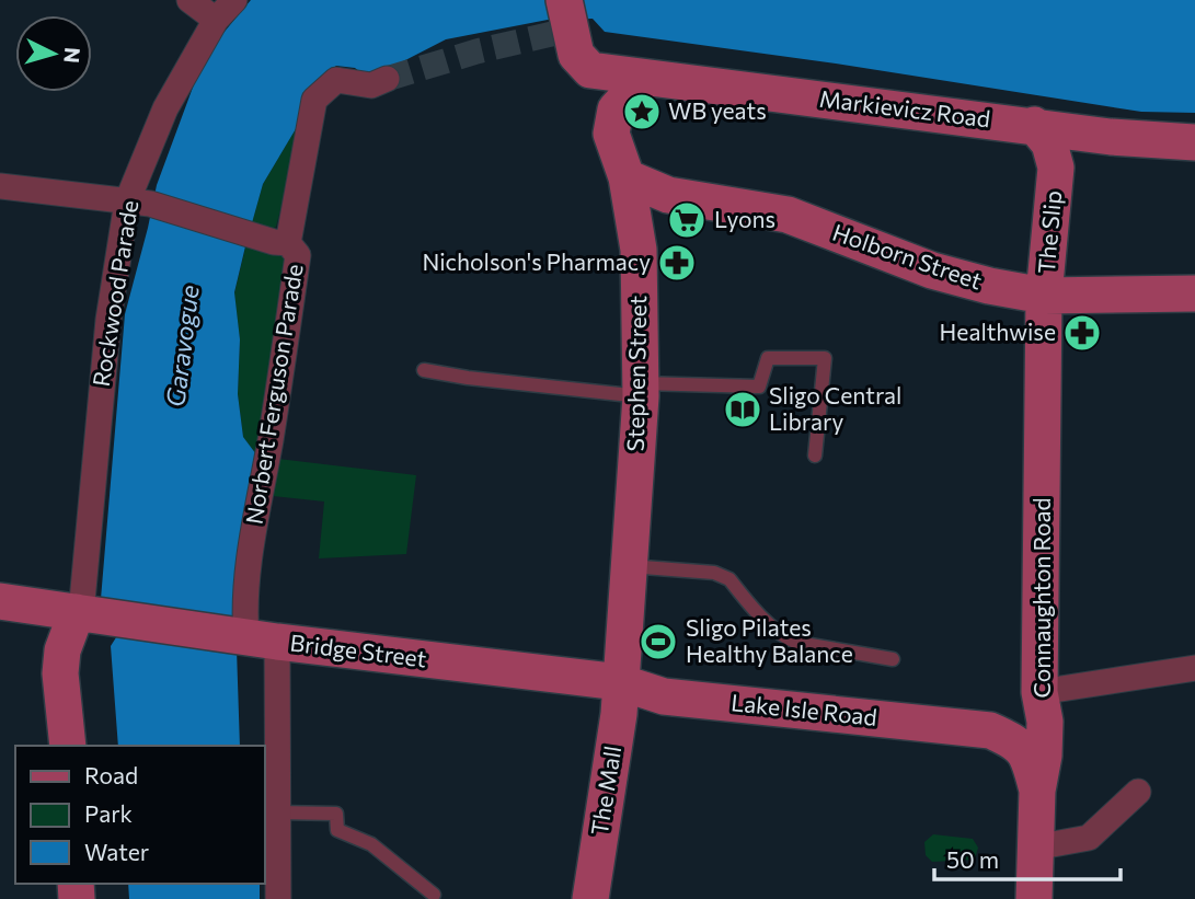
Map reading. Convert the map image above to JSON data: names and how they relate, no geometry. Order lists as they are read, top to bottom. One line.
{"streets":{"main road":["Markievicz Road","The Slip","Holborn Street","Stephen Street","Connaughton Road","Bridge Street","Lake Isle Road","The Mall"],"street":["Rockwood Parade","Norbert Ferguson Parade"]},"crossings":[["Markievicz Road","The Slip"],["Markievicz Road","Stephen Street"],["The Slip","Holborn Street"],["The Slip","Connaughton Road"],["Holborn Street","Stephen Street"],["Holborn Street","Connaughton Road"],["Rockwood Parade","Bridge Street"],["Stephen Street","Bridge Street"],["Stephen Street","Lake Isle Road"],["Stephen Street","The Mall"],["Norbert Ferguson Parade","Bridge Street"],["Connaughton Road","Lake Isle Road"],["Bridge Street","Lake Isle Road"],["Bridge Street","The Mall"],["Lake Isle Road","The Mall"]],"water":["Garavogue"],"places":{"place":["WB yeats"],"supermarket":["Lyons"],"pharmacy":["Nicholson's Pharmacy","Healthwise"],"library":["Sligo Central Library"],"sports":["Sligo Pilates Healthy Balance"]},"legend":["Road","Park","Water"],"scale_bar":"50 m","north":"right"}
